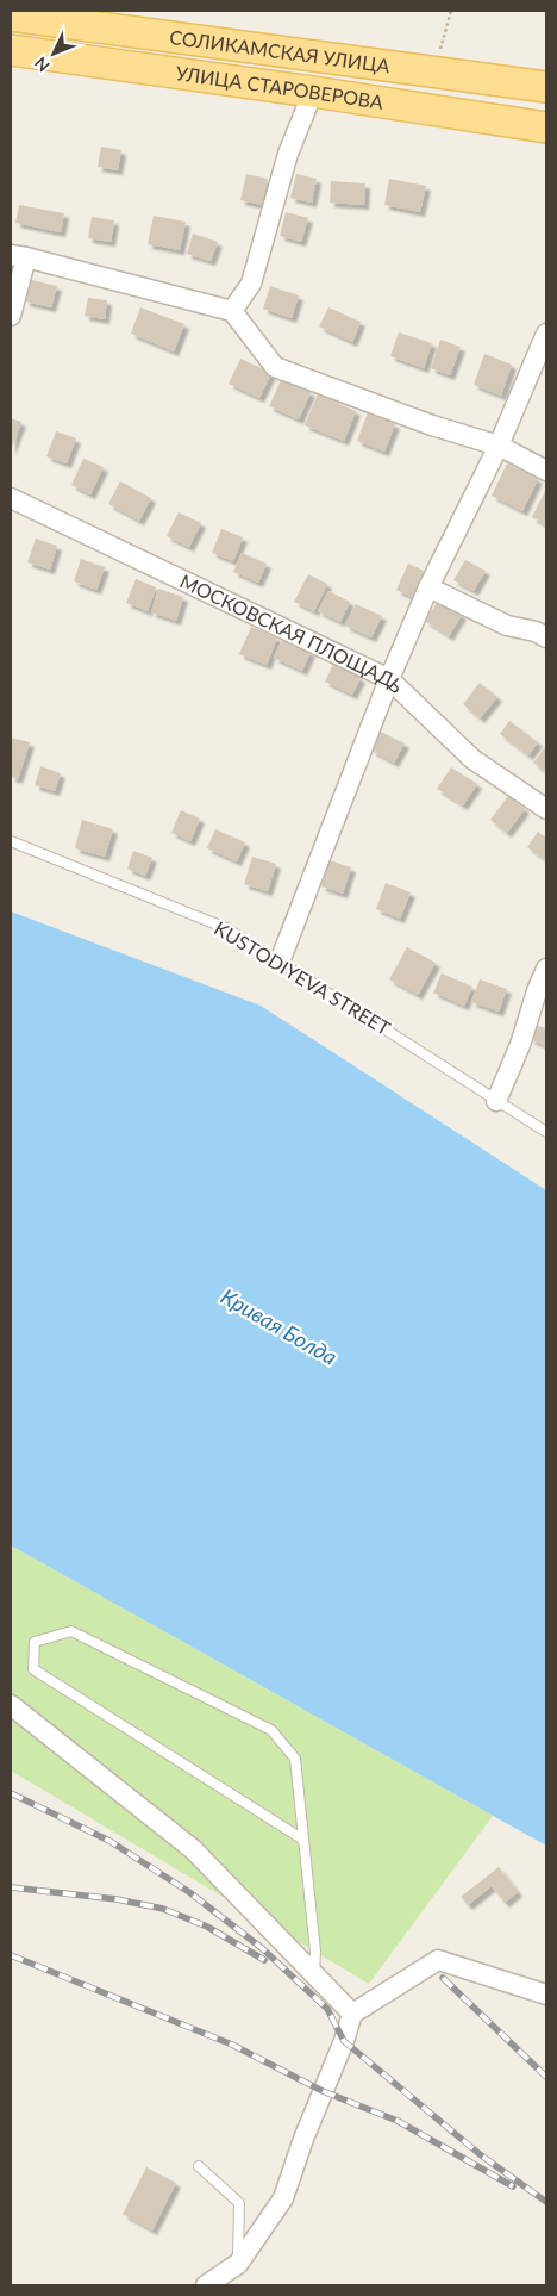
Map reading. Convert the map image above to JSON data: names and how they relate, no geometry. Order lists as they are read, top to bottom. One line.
{"streets":{"main road":["СОЛИКАМСКАЯ УЛИЦА","УЛИЦА СТАРОВЕРОВА"],"street":["МОСКОВСКАЯ ПЛОЩАДЬ"],"lane":["KUSTODIYEVA STREET"]},"water":["Кривая Болда"],"north":"bottom left"}
